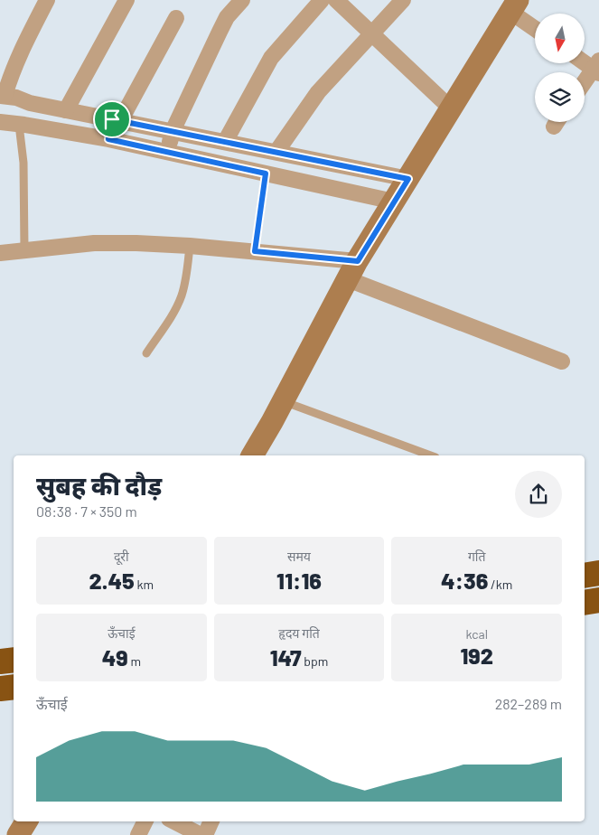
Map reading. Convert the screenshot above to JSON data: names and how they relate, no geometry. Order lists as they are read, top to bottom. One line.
{"north":"bottom","page":{"heading":["सुबह की दौड़","08:38 · 7 × 350 m"],"stats":[["दूरी","2.45 km"],["समय","11:16"],["गति","4:36 /km"],["ऊँचाई","49 m"],["हृदय गति","147 bpm"],["kcal","192"]],"chart":["ऊँचाई","282–289 m"]}}
